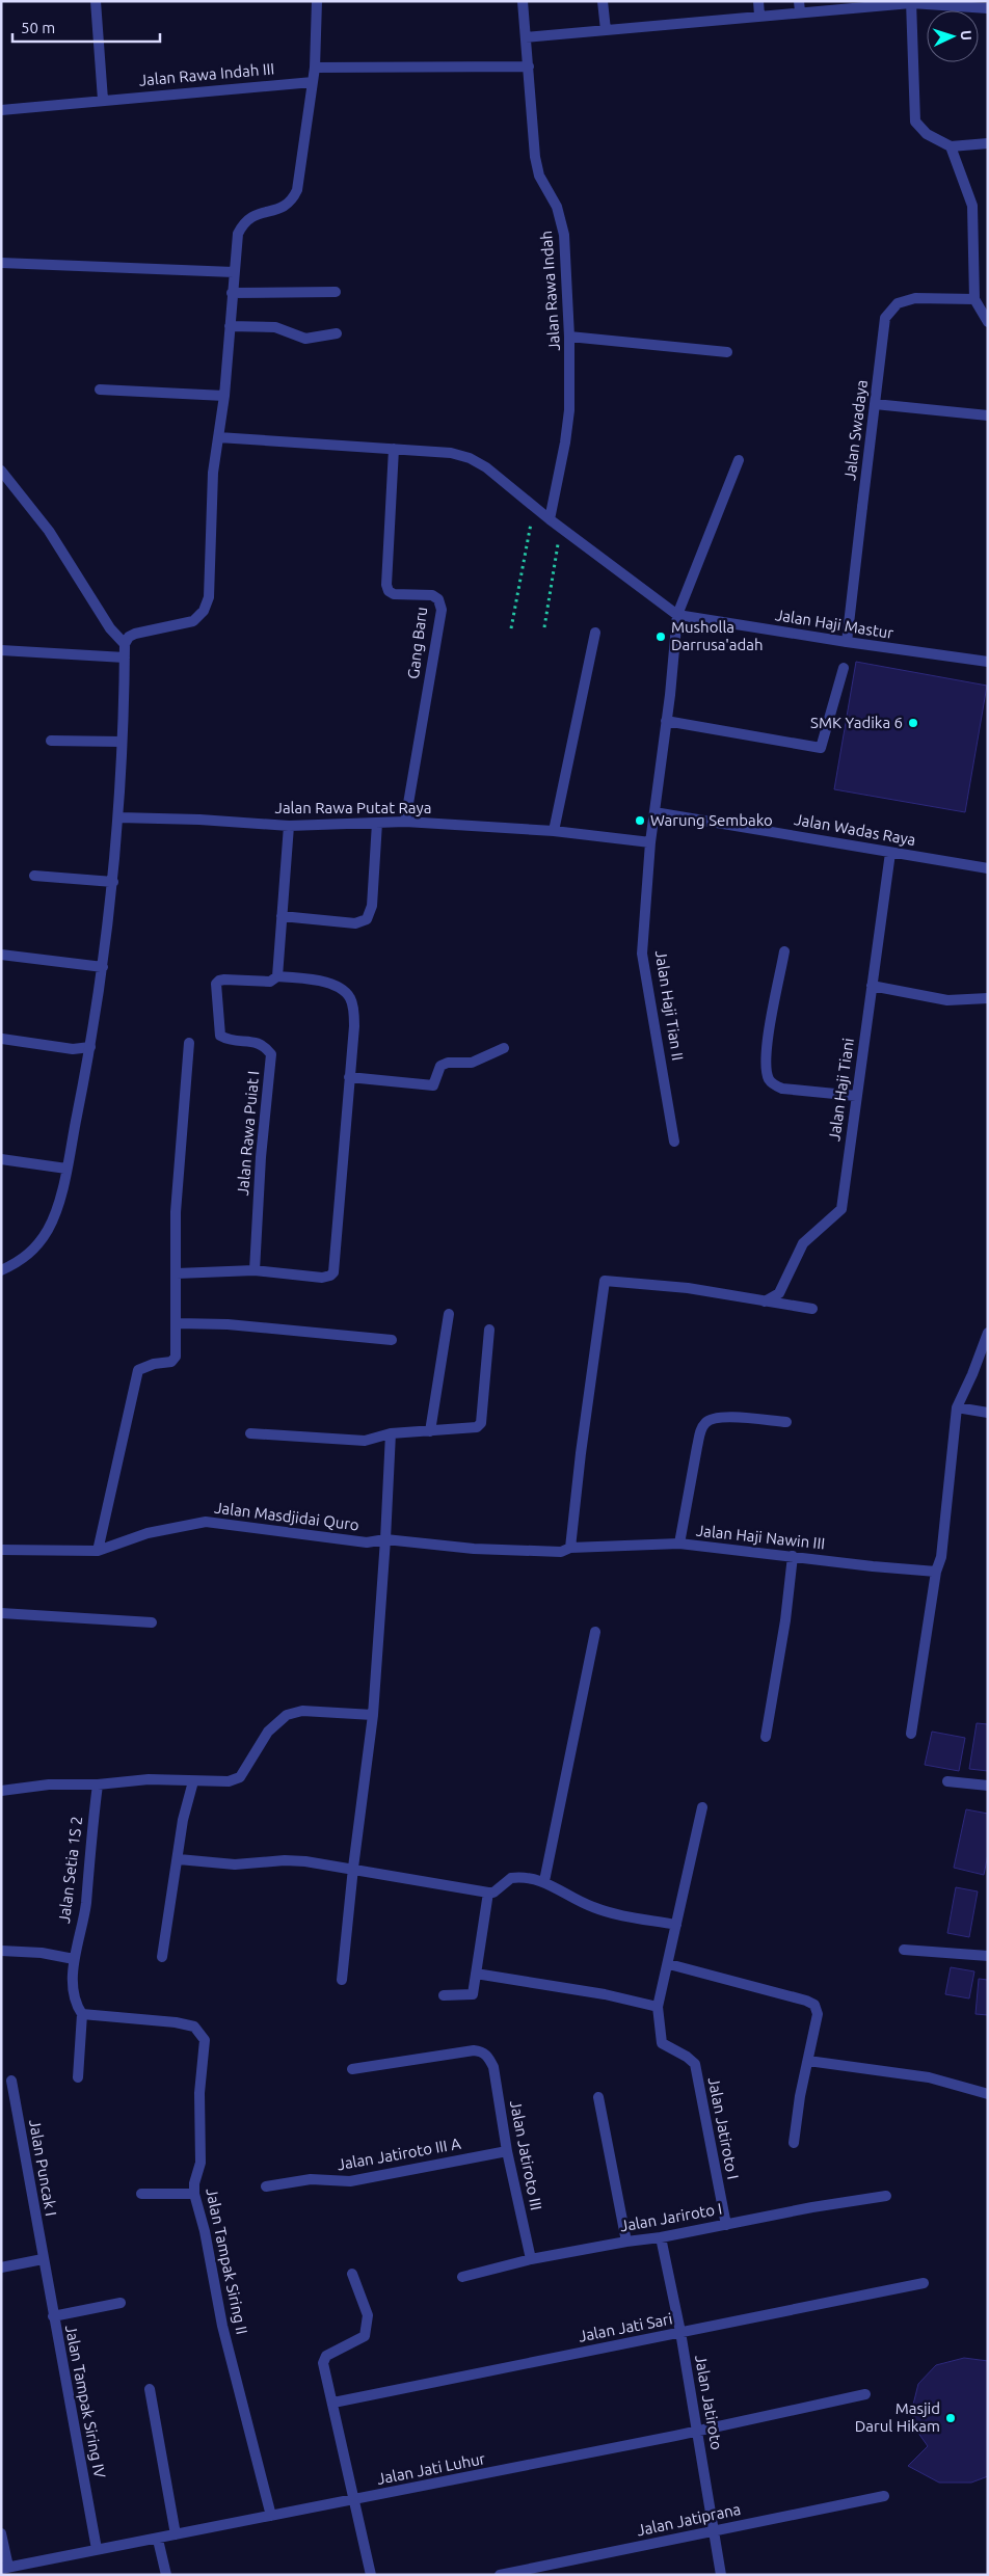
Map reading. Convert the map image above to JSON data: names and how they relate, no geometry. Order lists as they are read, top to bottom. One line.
{"streets":{"street":["Jalan Rawa Indah III","Jalan Rawa Indah","Jalan Swadaya","Jalan Haji Mastur","Gang Baru","Jalan Rawa Putat Raya","Jalan Wadas Raya","Jalan Haji Tian II","Jalan Haji Tiani","Jalan Rawa Puiat I","Jalan Masdjidai Quro","Jalan Haji Nawin III","Jalan Setia 1S 2","Jalan Jatiroto I","Jalan Jatiroto III A","Jalan Jatiroto III","Jalan Puncak I","Jalan Jariroto I","Jalan Tampak Siring II","Jalan Jati Sari","Jalan Tampak Siring IV","Jalan Jatiroto","Jalan Jati Luhur","Jalan Jatiprana"]},"crossings":[["Jalan Swadaya","Jalan Haji Mastur"],["Jalan Haji Mastur","Jalan Haji Tian II"],["Gang Baru","Jalan Rawa Putat Raya"],["Jalan Rawa Putat Raya","Jalan Haji Tian II"],["Jalan Wadas Raya","Jalan Haji Tian II"],["Jalan Wadas Raya","Jalan Haji Tiani"],["Jalan Masdjidai Quro","Jalan Haji Nawin III"],["Jalan Jatiroto I","Jalan Jariroto I"],["Jalan Jatiroto III A","Jalan Jatiroto III"],["Jalan Jatiroto III","Jalan Jariroto I"],["Jalan Puncak I","Jalan Tampak Siring IV"],["Jalan Jariroto I","Jalan Jatiroto"],["Jalan Tampak Siring II","Jalan Jati Luhur"],["Jalan Jati Sari","Jalan Jatiroto"],["Jalan Tampak Siring IV","Jalan Jati Luhur"],["Jalan Jatiroto","Jalan Jati Luhur"],["Jalan Jatiroto","Jalan Jatiprana"]],"places":["Musholla Darrusa'adah","SMK Yadika 6","Warung Sembako","Masjid Darul Hikam"],"scale_bar":"50 m","north":"right"}
